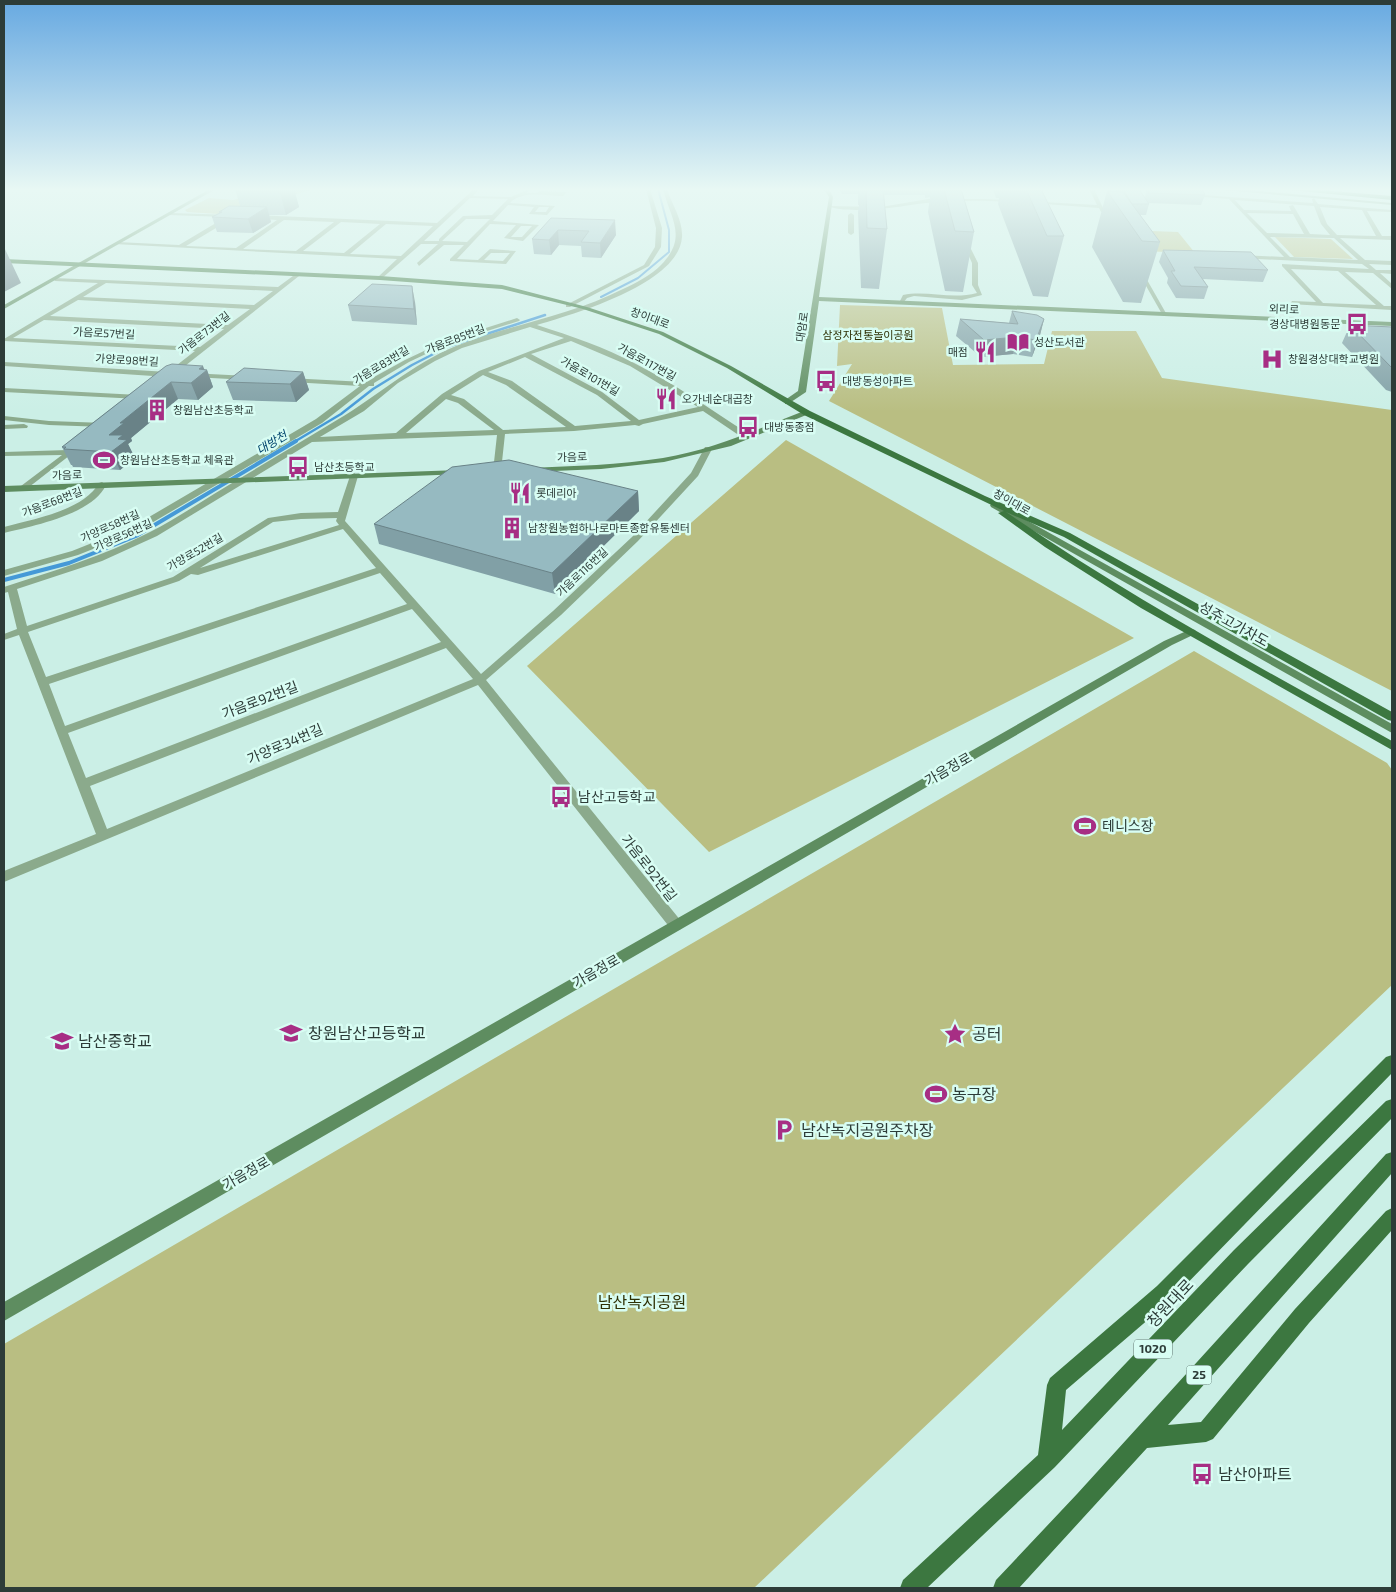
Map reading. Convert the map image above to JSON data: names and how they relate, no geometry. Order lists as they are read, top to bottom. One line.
{"streets":{"main road":["창이대로","창원대로","1020","25"],"street":["외리로","대암로","가음로57번길","가음로73번길","가음로85번길","가양로98번길","가음로117번길","가음로83번길","가음로101번길","가음로","가음로68번길","가양로58번길","가양로56번길","가양로52번길","가음로116번길","성주고가차도","가음로92번길","가양로34번길","가음정로"]},"crossings":[["외리로","대암로"],["창이대로","대암로"],["창이대로","가음로73번길"],["창이대로","가음로85번길"],["창이대로","가음로83번길"],["창이대로","가음로"],["창이대로","성주고가차도"],["가음로57번길","가음로73번길"],["가음로73번길","가양로98번길"],["가음로85번길","가음로117번길"],["가음로85번길","가음로"],["가음로85번길","가양로56번길"],["가음로117번길","가음로101번길"],["가음로117번길","가음로"],["가음로83번길","가음로"],["가음로83번길","가양로58번길"],["가음로","가음로68번길"],["가음로","가양로58번길"],["가음로","가양로56번길"],["가음로","가음로116번길"],["가양로52번길","가음로92번길"],["가음로116번길","가음로92번길"],["가음로116번길","가양로34번길"],["가음로92번길","가양로34번길"],["가음로92번길","가음정로"]],"water":["대방천"],"parks":["삼정자전통놀이공원","남산녹지공원"],"places":{"bus stop":["경상대병원동문","대방동성아파트","대방동종점","남산초등학교","남산고등학교","남산아파트"],"library":["성산도서관"],"restaurant":["매점","오가네순대곱창","롯데리아"],"hospital":["창원경상대학교병원"],"building":["창원남산초등학교","남창원농협하나로마트종합유통센터"],"sports":["창원남산초등학교 체육관","테니스장","농구장"],"school or university":["창원남산고등학교","남산중학교"],"place":["공터"],"parking":["남산녹지공원주차장"]}}
